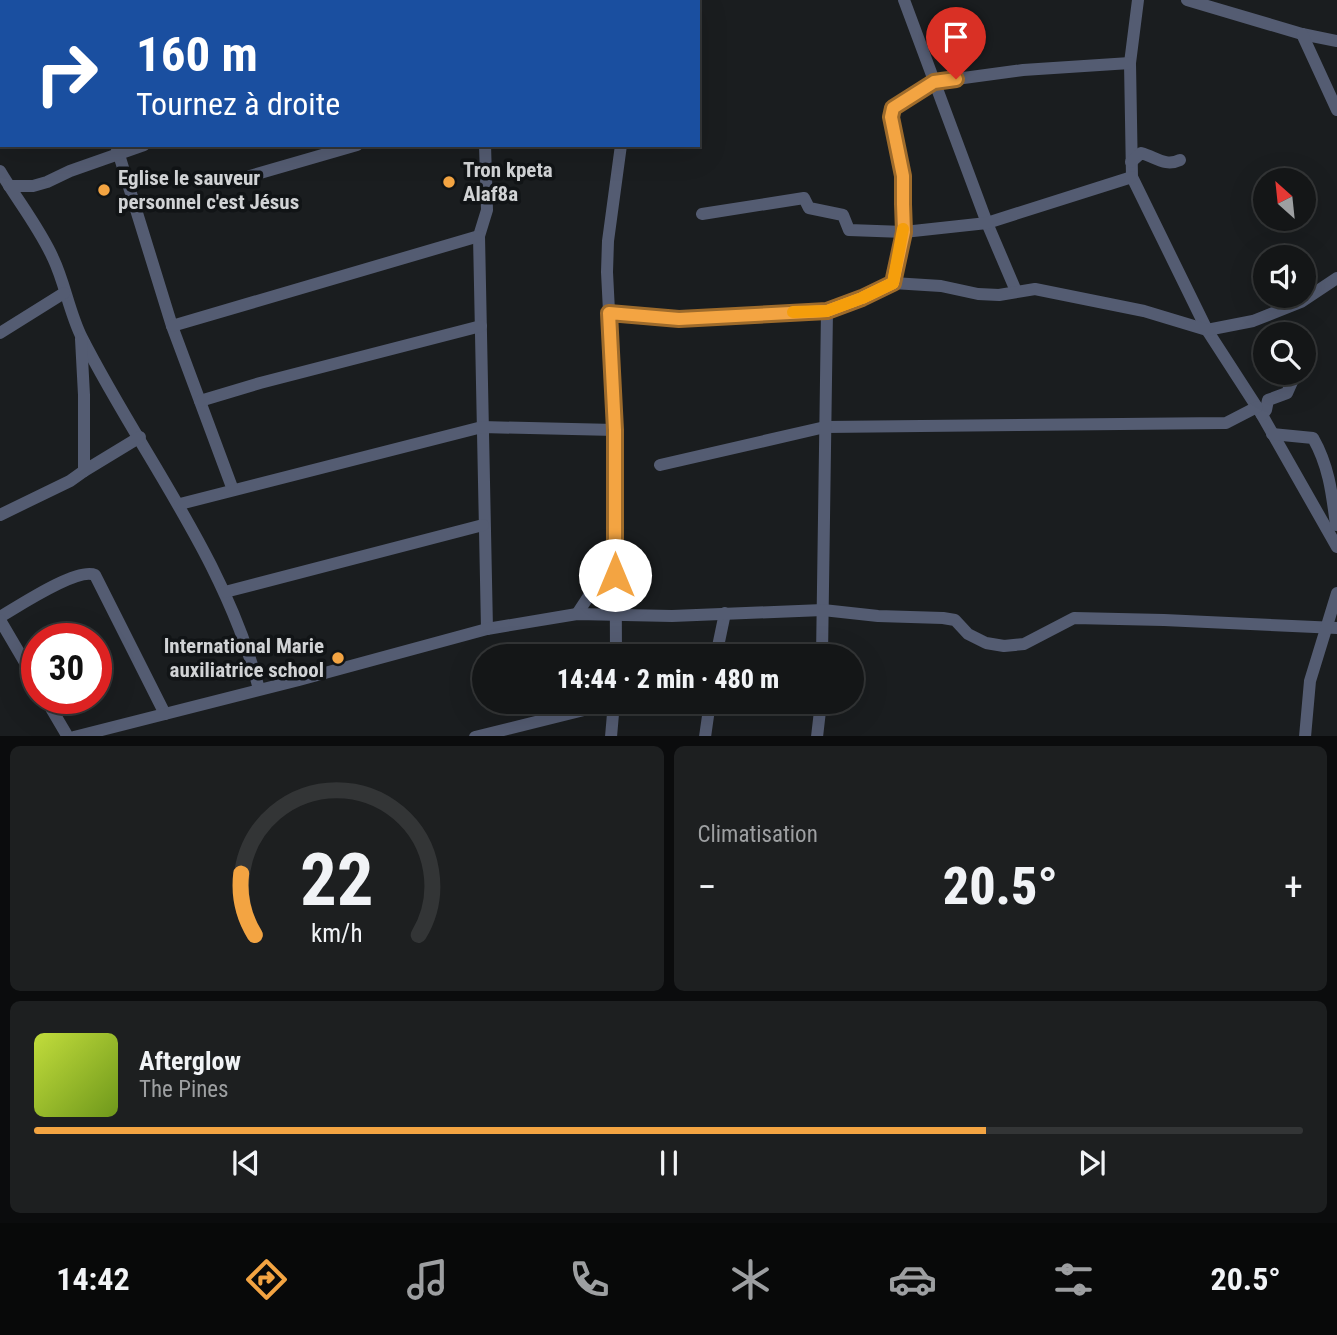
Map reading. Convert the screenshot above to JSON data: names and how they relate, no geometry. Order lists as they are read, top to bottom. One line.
{"places":["Tron kpeta Alaf8a","Eglise le sauveur personnel c'est Jésus","International Marie auxiliatrice school"],"north":"top left","page":{"turn":["160 m","Tournez à droite"],"limit":"30","trip":"14:44 · 2 min · 480 m","tile":"Climatisation","heat":["−","20.5°","+"],"song":["Afterglow","The Pines"],"tabs":["14:42","20.5°"],"gauge":["22","km/h"]}}
